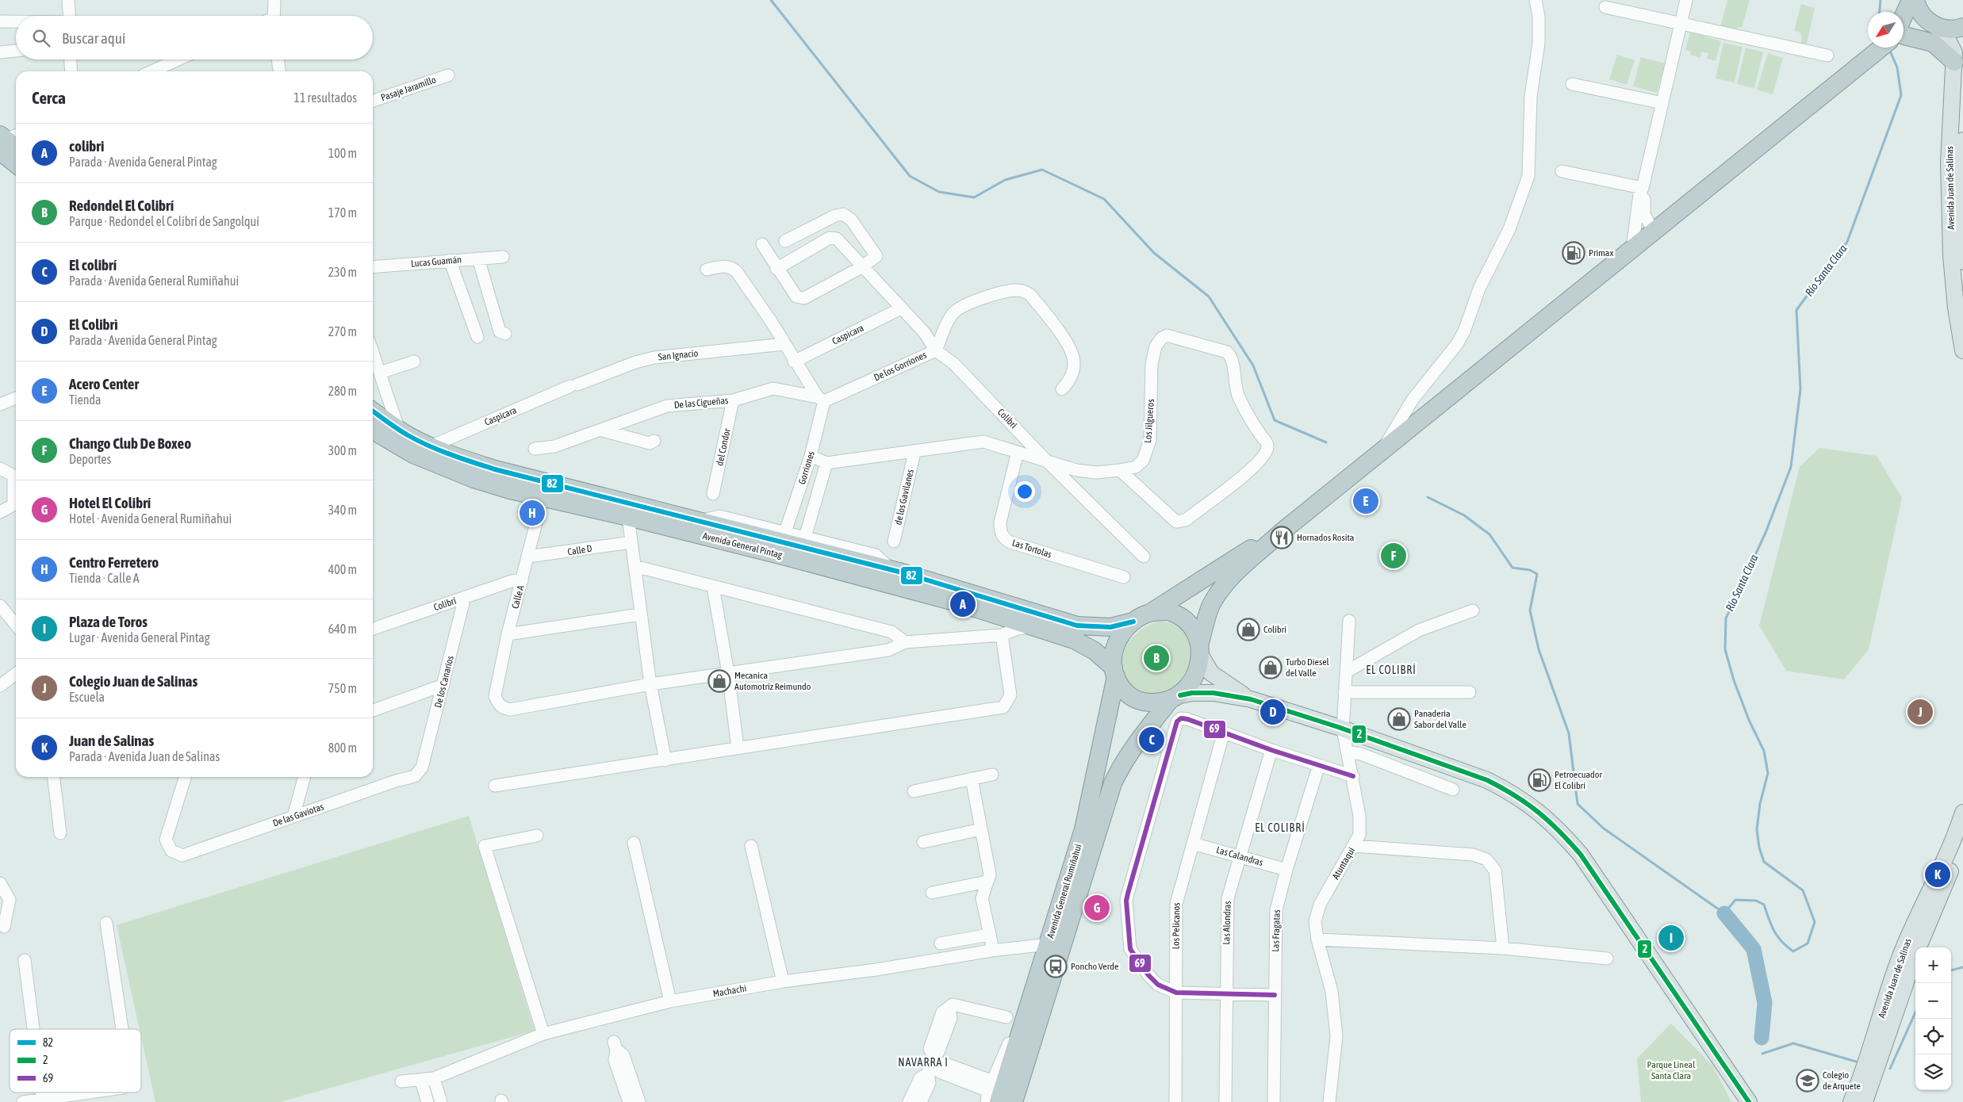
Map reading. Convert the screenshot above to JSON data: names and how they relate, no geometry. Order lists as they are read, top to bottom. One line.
{"streets":{"highway":["Avenida General Pintag","Avenida General Rumiñahui"],"main road":["Avenida Juan de Salinas"],"street":["Pasaje Jaramillo","Lucas Guamán","Caspicara","San Ignacio","De los Gorriones","De las Cigueñas","Colibrí","Los Jilgueros","del Condor","Gorriones","de los Gavilanes","Las Tortolas","Calle D","Calle A","De los Canarios","De las Gaviotas","Las Calandras","Atuntaqui","Las Alondras","Los Pelicanos","Las Fragatas","Machachi"]},"crossings":[["Caspicara","San Ignacio"],["Caspicara","Avenida General Pintag"],["De los Gorriones","De las Cigueñas"],["De los Gorriones","Colibrí"],["De los Gorriones","Gorriones"],["De las Cigueñas","del Condor"],["De las Cigueñas","Gorriones"],["Colibrí","Los Jilgueros"],["Colibrí","Calle A"],["Colibrí","De los Canarios"],["Los Jilgueros","de los Gavilanes"],["Los Jilgueros","Las Tortolas"],["Avenida General Pintag","Calle A"],["Avenida General Pintag","Avenida General Rumiñahui"],["Calle D","Calle A"],["De los Canarios","De las Gaviotas"],["Las Calandras","Las Alondras"],["Las Calandras","Los Pelicanos"],["Las Calandras","Las Fragatas"],["Avenida General Rumiñahui","Machachi"]],"districts":["EL COLIBRÍ","EL COLIBRÍ","NAVARRA I"],"water":["Río Santa Clara"],"parks":["Parque Lineal Santa Clara"],"places":{"fuel station":["Primax","Petroecuador El Colibrí"],"restaurant":["Hornados Rosita"],"shop":["Colibrí","Turbo Diesel del Valle","Mecanica Automotriz Reimundo","Panadería Sabor del Valle"],"bus stop":["Poncho Verde"],"school or university":["Colegio de Arquete"]},"lines":["transit line 82","transit line 2","transit line 69"],"legend":["82","2","69"],"north":"bottom left","page":{"search":"Buscar aquí","heading":["Cerca","11 resultados"],"list":[{"mark":"A","name":"colibri","note":"Parada · Avenida General Pintag","value":"100 m"},{"mark":"B","name":"Redondel El Colibrí","note":"Parque · Redondel el Colibrí de Sangolquí","value":"170 m"},{"mark":"C","name":"El colibrí","note":"Parada · Avenida General Rumiñahui","value":"230 m"},{"mark":"D","name":"El Colibrì","note":"Parada · Avenida General Pintag","value":"270 m"},{"mark":"E","name":"Acero Center","note":"Tienda","value":"280 m"},{"mark":"F","name":"Chango Club De Boxeo","note":"Deportes","value":"300 m"},{"mark":"G","name":"Hotel El Colibrí","note":"Hotel · Avenida General Rumiñahui","value":"340 m"},{"mark":"H","name":"Centro Ferretero","note":"Tienda · Calle A","value":"400 m"},{"mark":"I","name":"Plaza de Toros","note":"Lugar · Avenida General Pintag","value":"640 m"},{"mark":"J","name":"Colegio Juan de Salinas","note":"Escuela","value":"750 m"},{"mark":"K","name":"Juan de Salinas","note":"Parada · Avenida Juan de Salinas","value":"800 m"}],"pins":["E","H","F","A","B","D","J","C","K","G","I"],"map_buttons":["+","−"]}}
